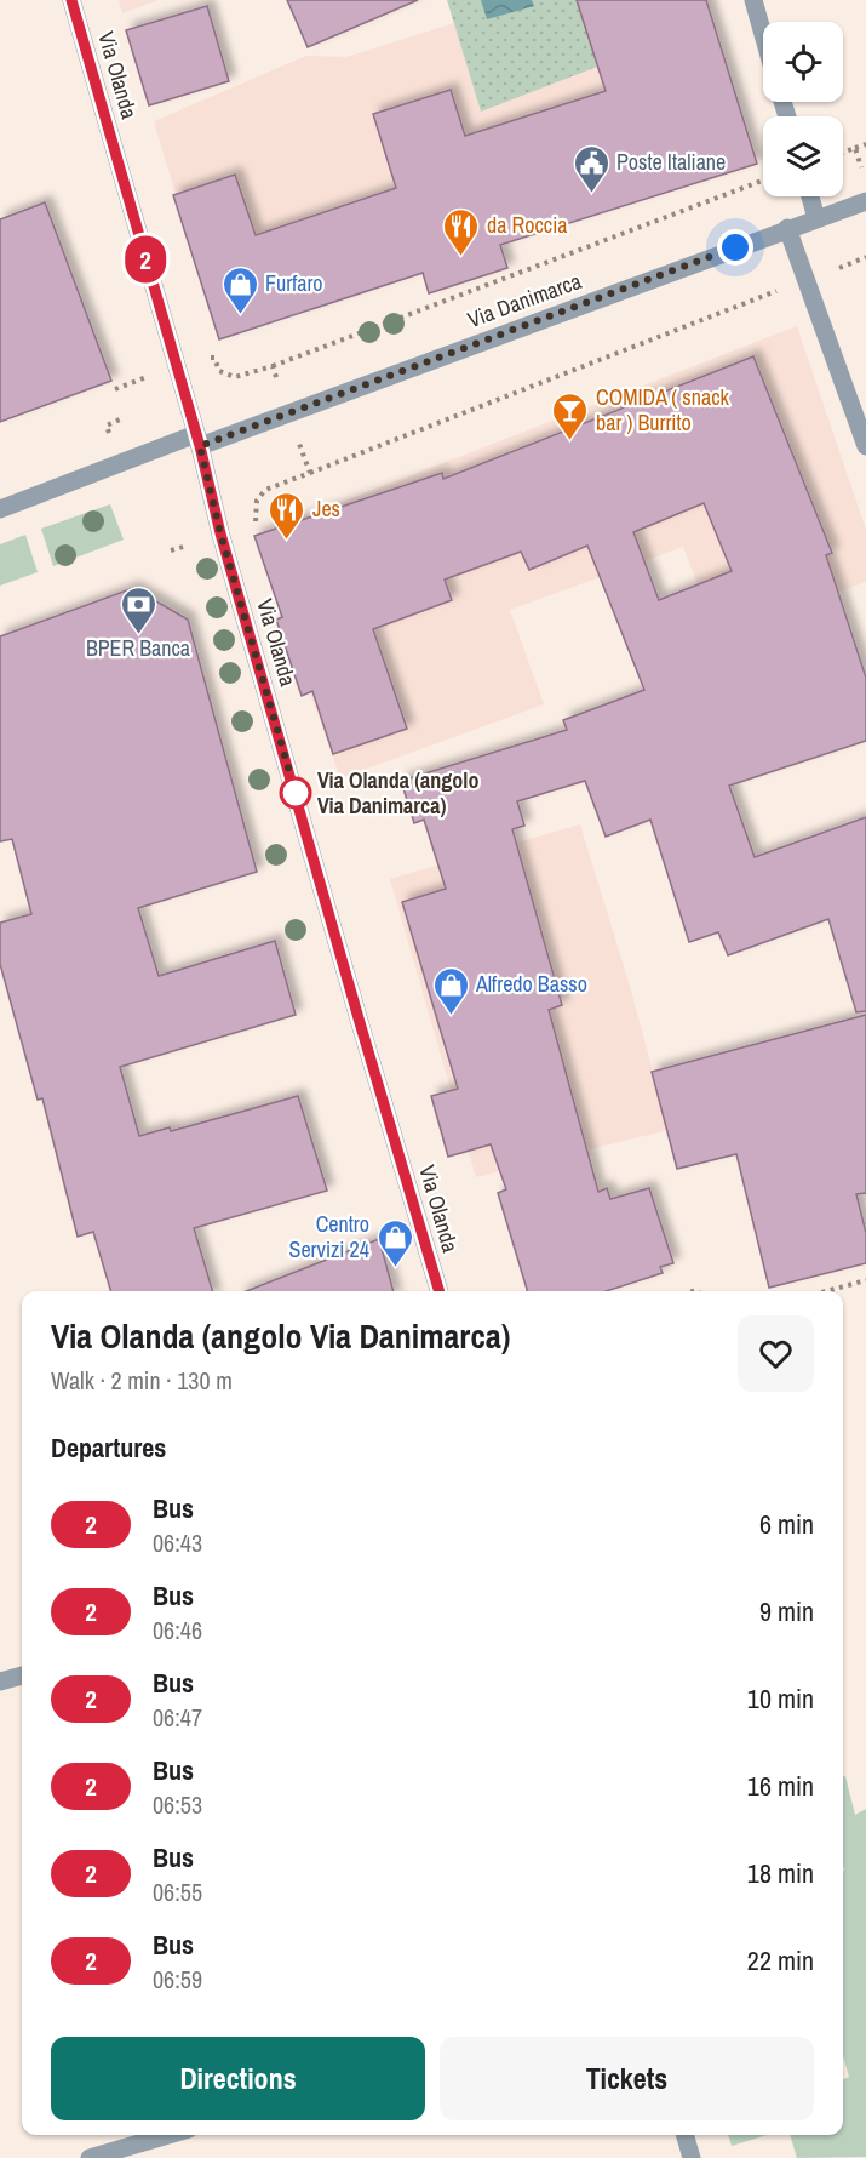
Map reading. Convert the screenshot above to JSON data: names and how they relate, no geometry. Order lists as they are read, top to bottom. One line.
{"streets":{"street":["Via Olanda","Via Danimarca"]},"crossings":[["Via Olanda","Via Danimarca"]],"places":{"public building":["Poste Italiane"],"restaurant":["da Roccia","Jes"],"shop":["Furfaro","Alfredo Basso","Centro Servizi 24"],"bar":["COMIDA ( snack bar ) Burrito"],"bank":["BPER Banca"],"other":["Via Olanda (angolo Via Danimarca)"]},"lines":["bus line 2"],"page":{"on_map":"2","heading":[["Via Olanda (angolo Via Danimarca)","Walk · 2 min · 130 m"],"Departures"],"list":[{"mark":"2","name":"Bus","note":"06:43","value":"6 min"},{"mark":"2","name":"Bus","note":"06:46","value":"9 min"},{"mark":"2","name":"Bus","note":"06:47","value":"10 min"},{"mark":"2","name":"Bus","note":"06:53","value":"16 min"},{"mark":"2","name":"Bus","note":"06:55","value":"18 min"},{"mark":"2","name":"Bus","note":"06:59","value":"22 min"}],"buttons":["Directions","Tickets"]}}
